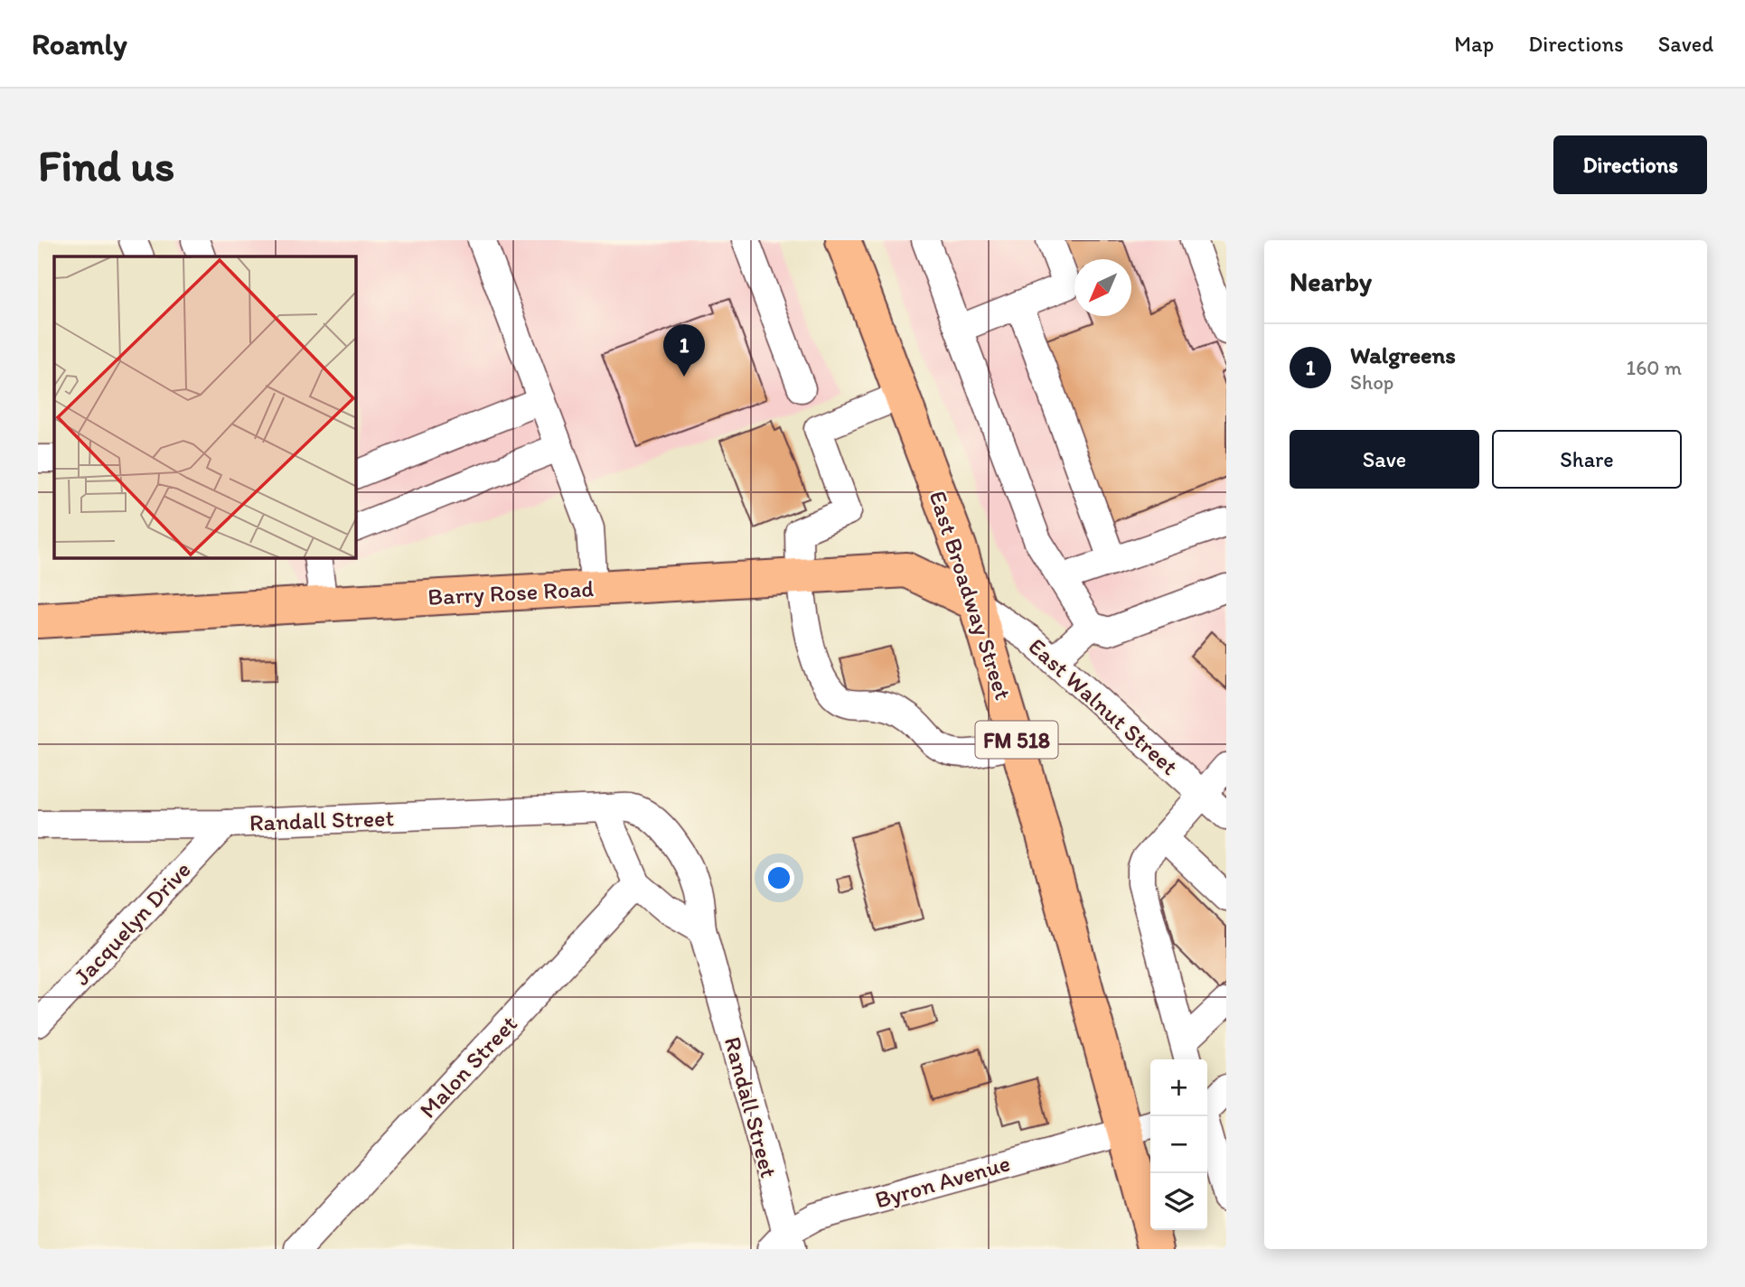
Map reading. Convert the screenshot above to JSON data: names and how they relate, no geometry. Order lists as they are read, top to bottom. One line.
{"streets":{"main road":["Barry Rose Road","East Broadway Street","FM 518"],"street":["East Walnut Street","Randall Street","Jacquelyn Drive","Malon Street","Byron Avenue"]},"crossings":[["Barry Rose Road","East Broadway Street"],["Barry Rose Road","East Walnut Street"],["East Broadway Street","East Walnut Street"],["East Broadway Street","Byron Avenue"],["Randall Street","Jacquelyn Drive"],["Randall Street","Byron Avenue"]],"north":"bottom left","page":{"header":"Roamly","nav":["Map","Directions","Saved"],"buttons":["Directions",["Save","Share"]],"title":"Find us","heading":"Nearby","list":[{"mark":"1","name":"Walgreens","note":"Shop","value":"160 m"}],"pins":"1","map_buttons":["+","−"]}}
